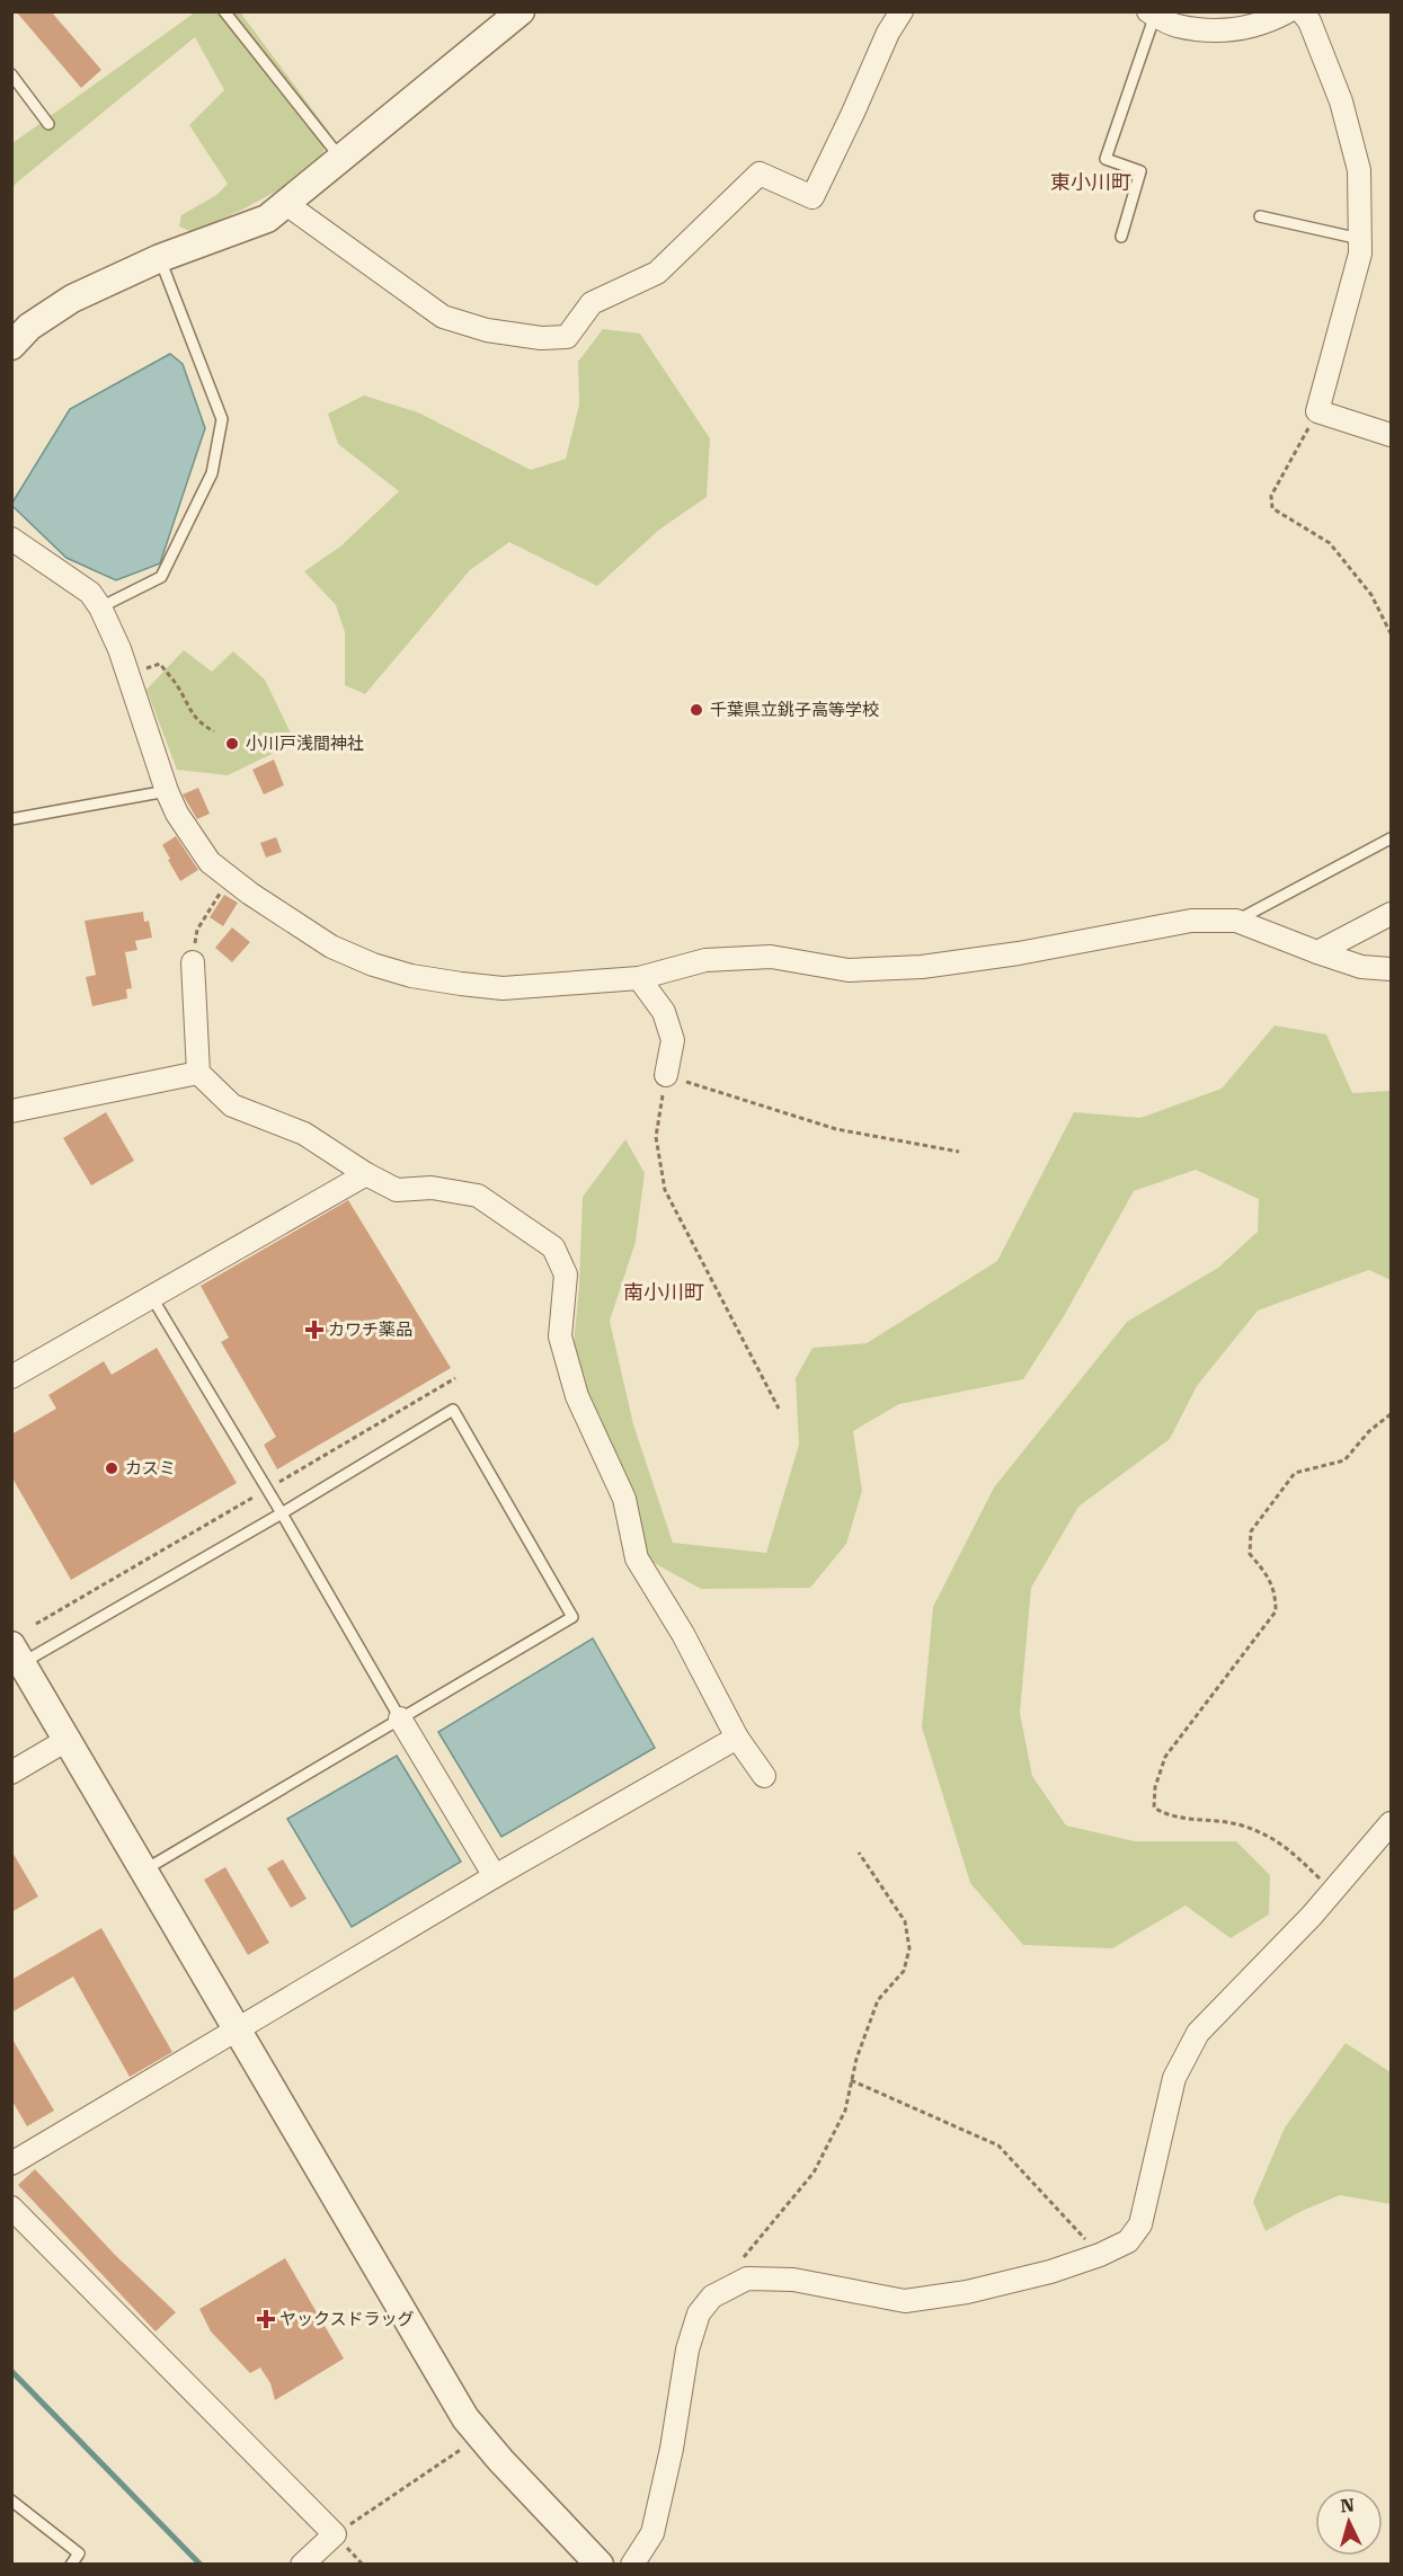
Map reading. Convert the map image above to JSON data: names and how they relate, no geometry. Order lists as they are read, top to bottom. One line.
{"districts":["東小川町","南小川町"],"places":{"other":["千葉県立銚子高等学校","小川戸浅間神社","カスミ"],"health":["カワチ薬品","ヤックスドラッグ"]},"north":"top"}
